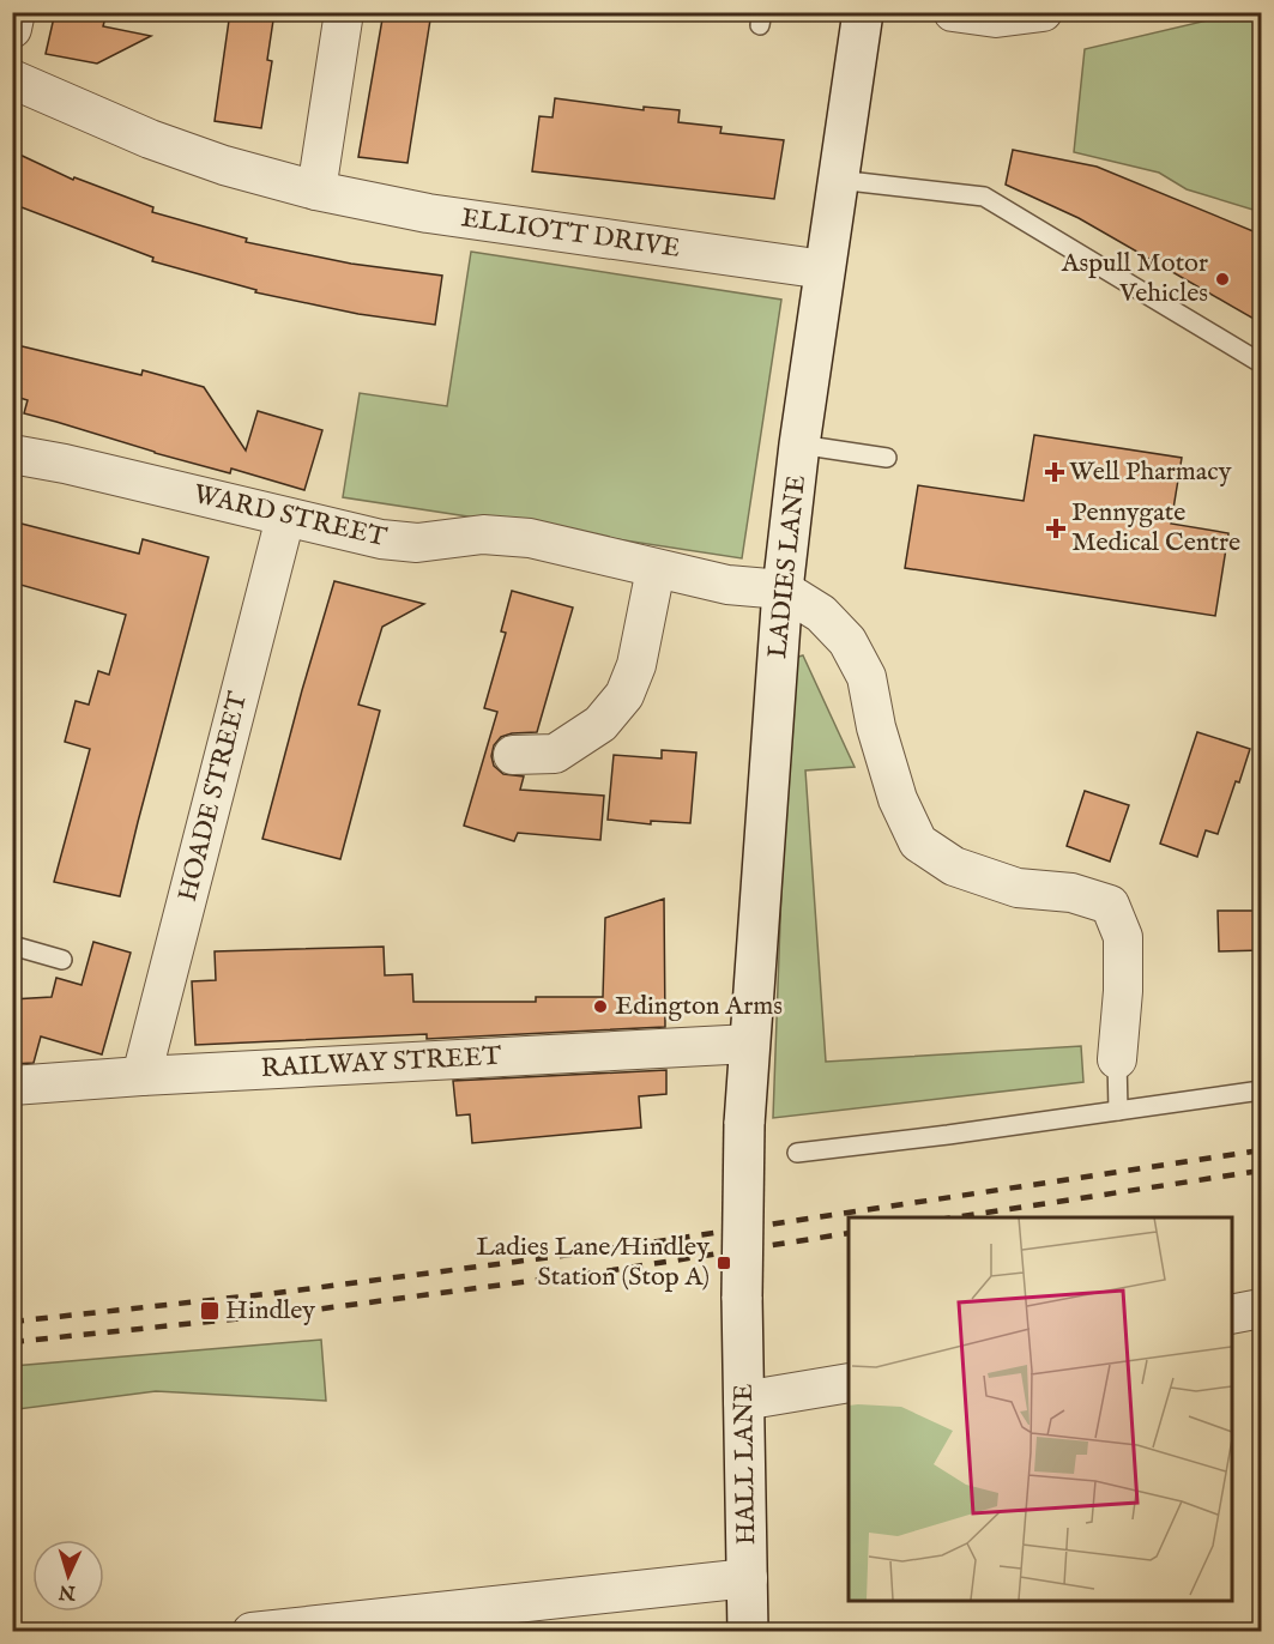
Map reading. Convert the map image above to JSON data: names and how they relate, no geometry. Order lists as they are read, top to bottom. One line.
{"streets":{"street":["ELLIOTT DRIVE","WARD STREET","LADIES LANE","HOADE STREET","RAILWAY STREET","HALL LANE"]},"crossings":[["ELLIOTT DRIVE","LADIES LANE"],["WARD STREET","LADIES LANE"],["WARD STREET","HOADE STREET"],["LADIES LANE","RAILWAY STREET"],["LADIES LANE","HALL LANE"],["HOADE STREET","RAILWAY STREET"]],"places":{"other":["Aspull Motor Vehicles","Edington Arms"],"health":["Well Pharmacy","Pennygate Medical Centre"],"transit":["Ladies Lane/Hindley Station (Stop A)","Hindley"]},"north":"bottom"}
